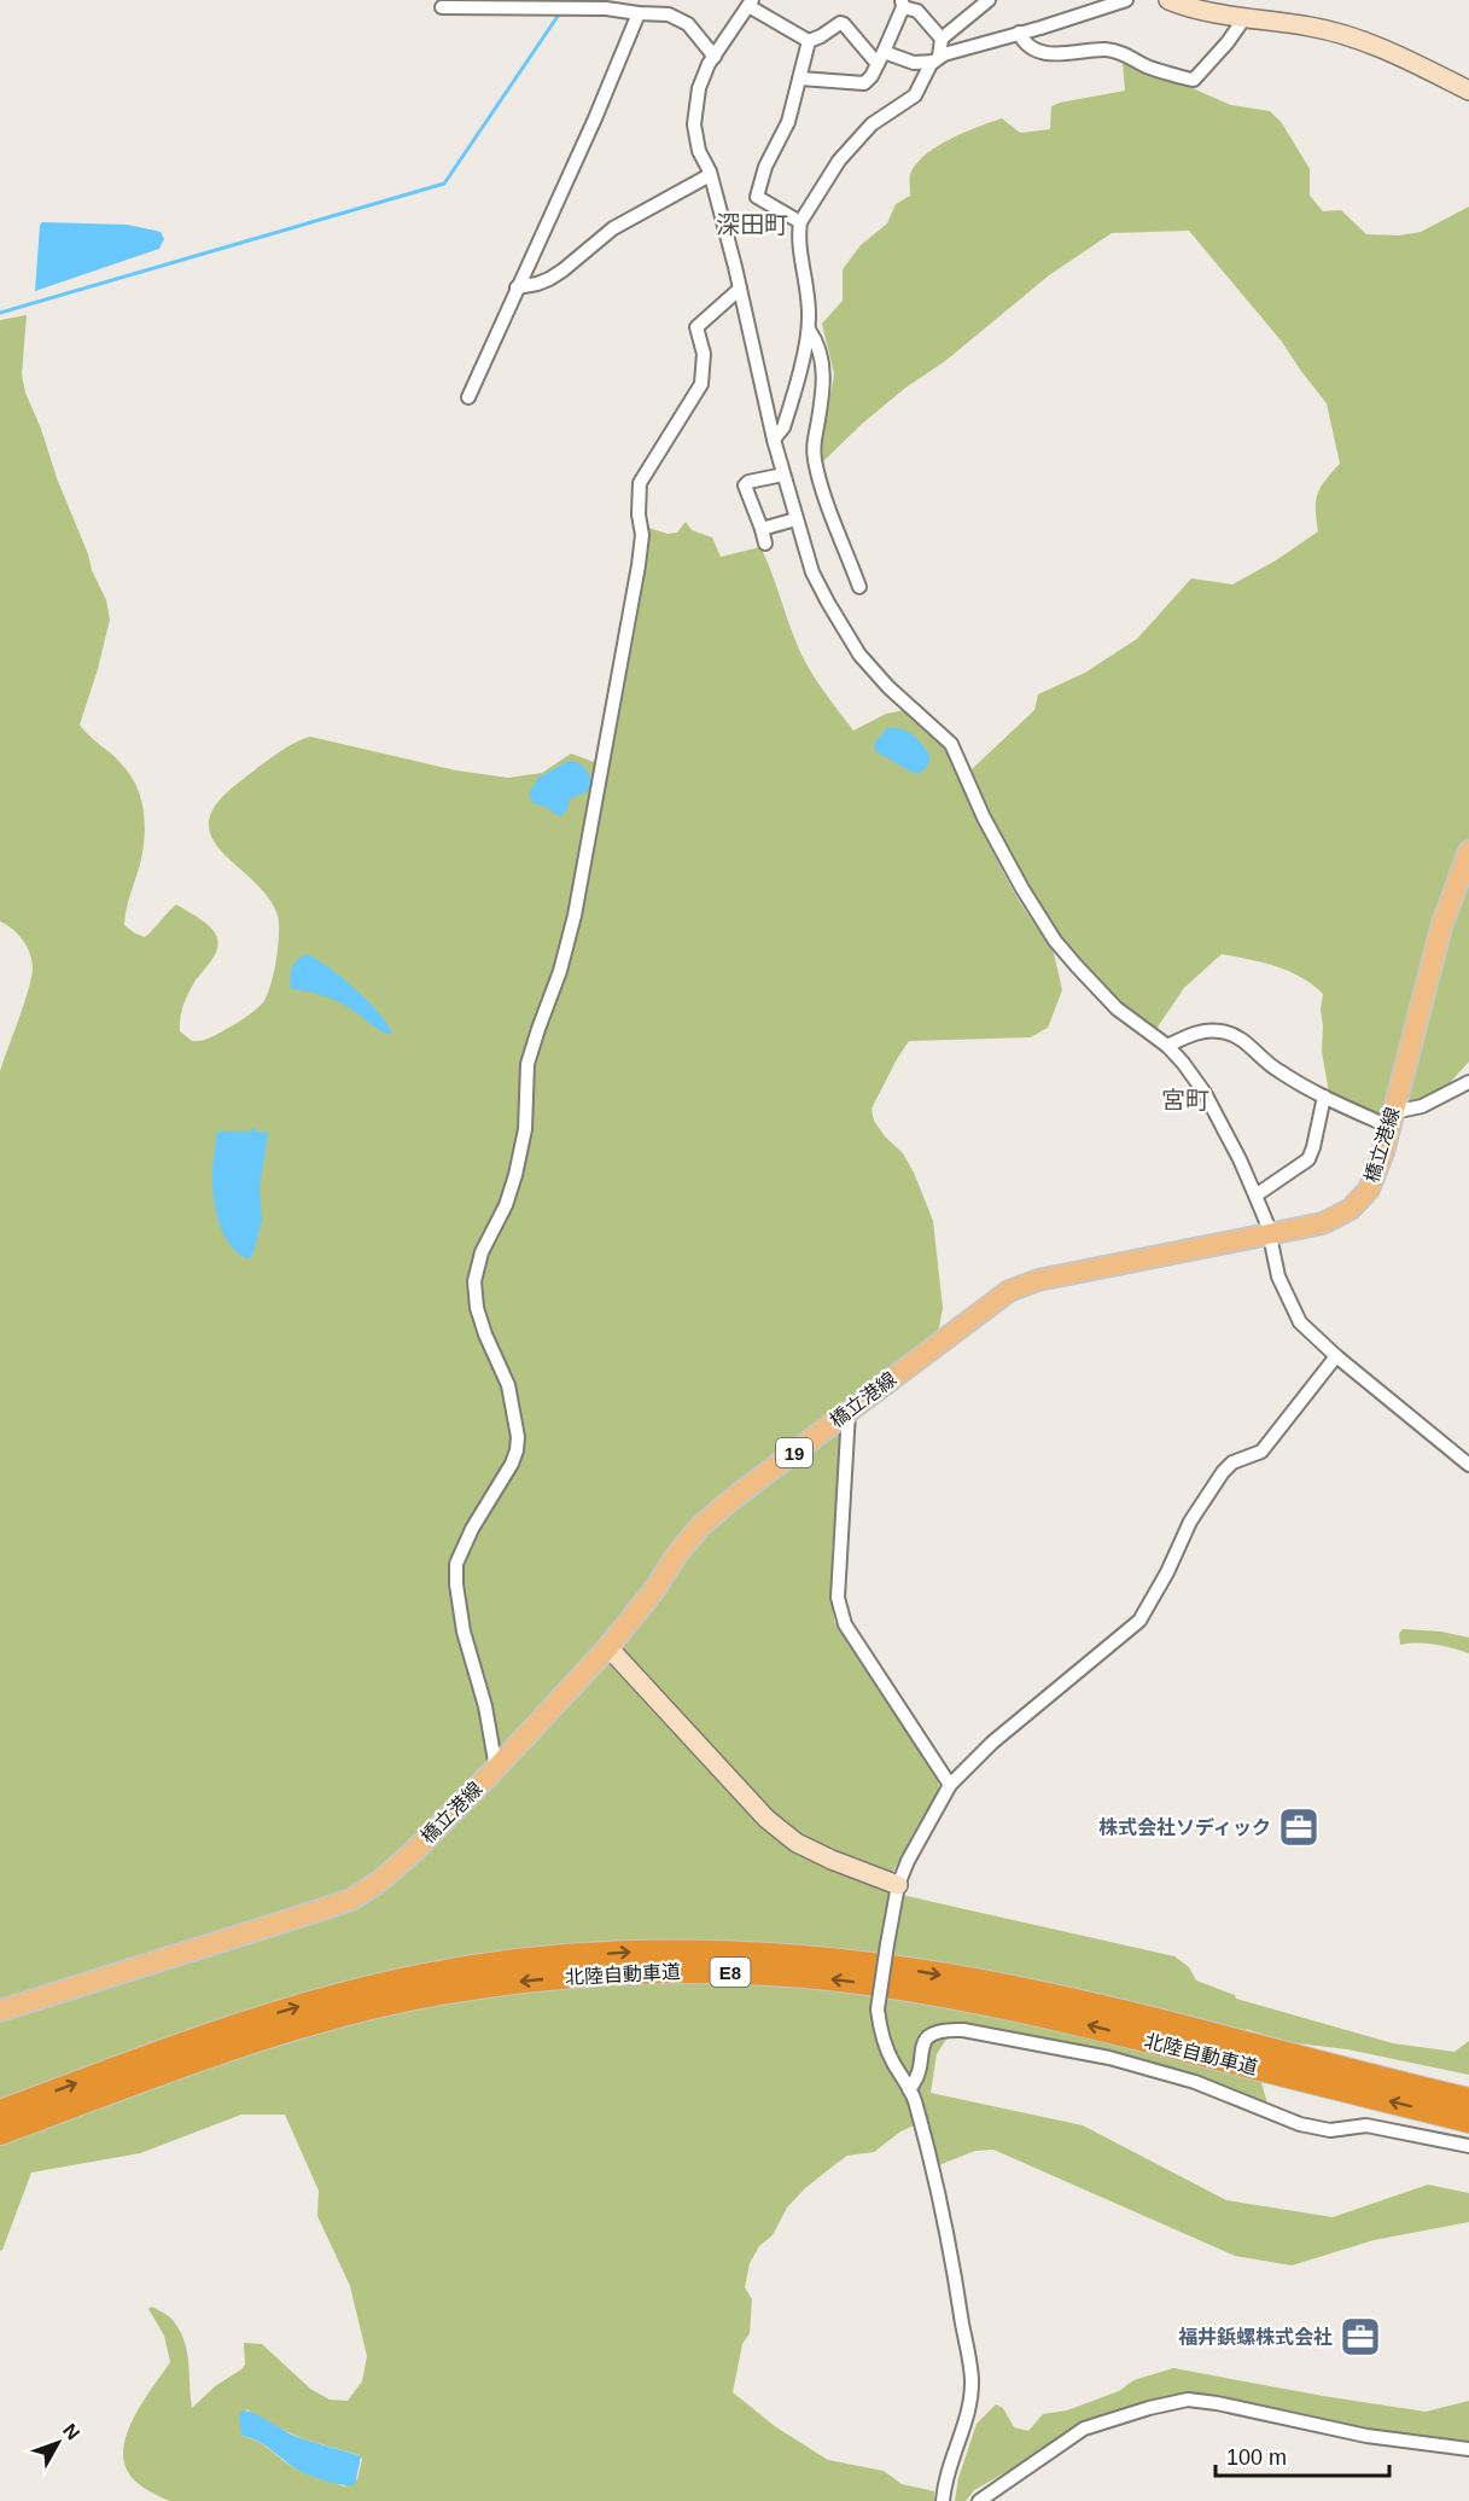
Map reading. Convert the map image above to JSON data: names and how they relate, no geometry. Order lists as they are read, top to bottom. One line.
{"streets":{"highway":["E8","北陸自動車道"],"main road":["橋立港線","19"]},"districts":["深田町","宮町"],"places":{"office":["株式会社ソディック","福井鋲螺株式会社"]},"scale_bar":"100 m","north":"top right"}
